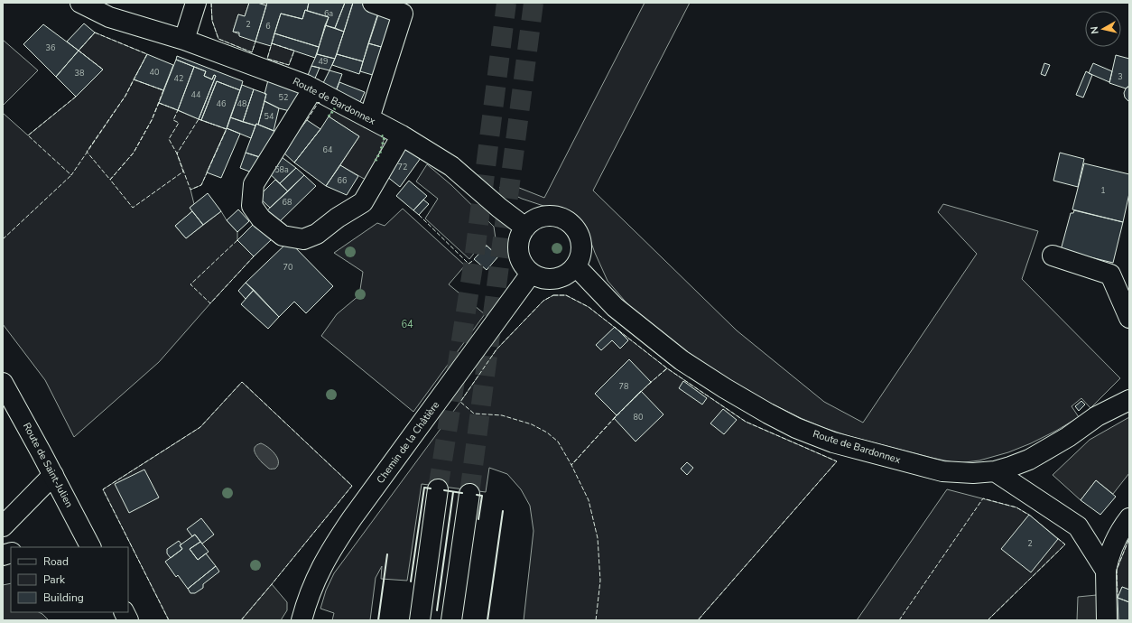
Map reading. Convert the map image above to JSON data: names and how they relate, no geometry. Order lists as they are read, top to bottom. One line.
{"streets":{"main road":["Route de Bardonnex","Chemin de la Châtière","Route de Saint-Julien"]},"crossings":[["Route de Bardonnex","Chemin de la Châtière"]],"parks":["64"],"house_numbers":["6a","2","6","36","49","40","38","3","42","44","52","46","48","54","64","72","58a","66","1","68","70","78","80","2"],"legend":["Road","Park","Building"],"north":"left"}
